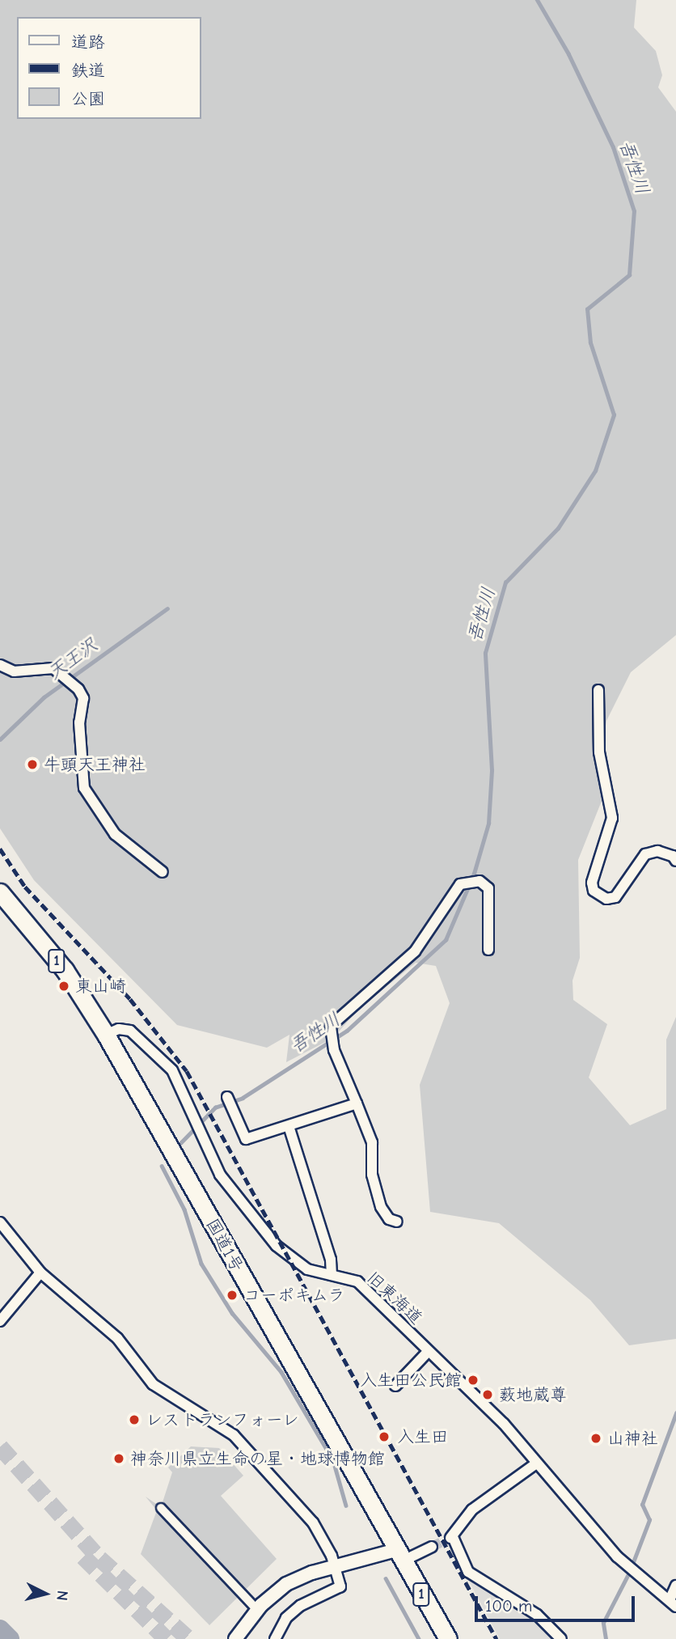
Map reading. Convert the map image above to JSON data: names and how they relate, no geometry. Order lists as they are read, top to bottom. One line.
{"streets":{"highway":["1","国道1号"],"street":["旧東海道"]},"crossings":[["国道1号","旧東海道"]],"water":["吾性川","天王沢"],"places":["牛頭天王神社","東山崎","コーポキムラ","入生田公民館","薮地蔵尊","レストランフォーレ","入生田","山神社","神奈川県立生命の星・地球博物館"],"legend":["道路","鉄道","公園"],"scale_bar":"100 m","north":"right"}
